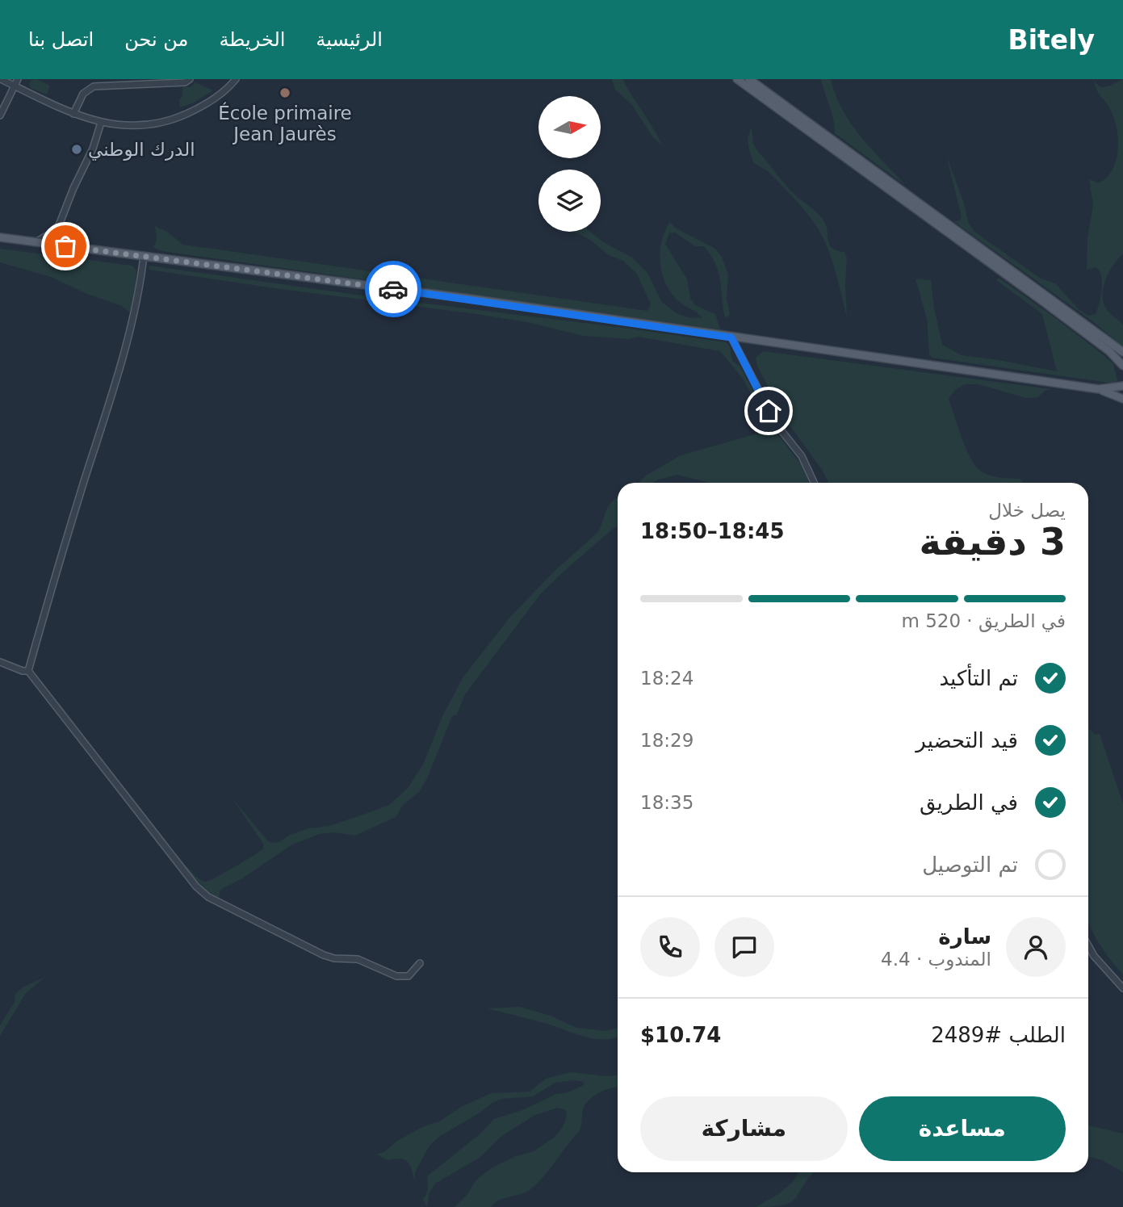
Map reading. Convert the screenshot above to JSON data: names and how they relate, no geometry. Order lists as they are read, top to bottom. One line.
{"places":["École primaire Jean Jaurès","الدرك الوطني"],"north":"right","page":{"header":"Bitely","nav":["الرئيسية","الخريطة","من نحن","اتصل بنا"],"heading":["3 دقيقة","يصل خلال","18:45–18:50"],"panel":["سارة","المندوب · 4.4","الطلب #2489","$10.74"],"bar":"في الطريق · 520 m","list":[["تم التأكيد","18:24"],["قيد التحضير","18:29"],["في الطريق","18:35"],"تم التوصيل"],"buttons":["مساعدة","مشاركة"]}}
